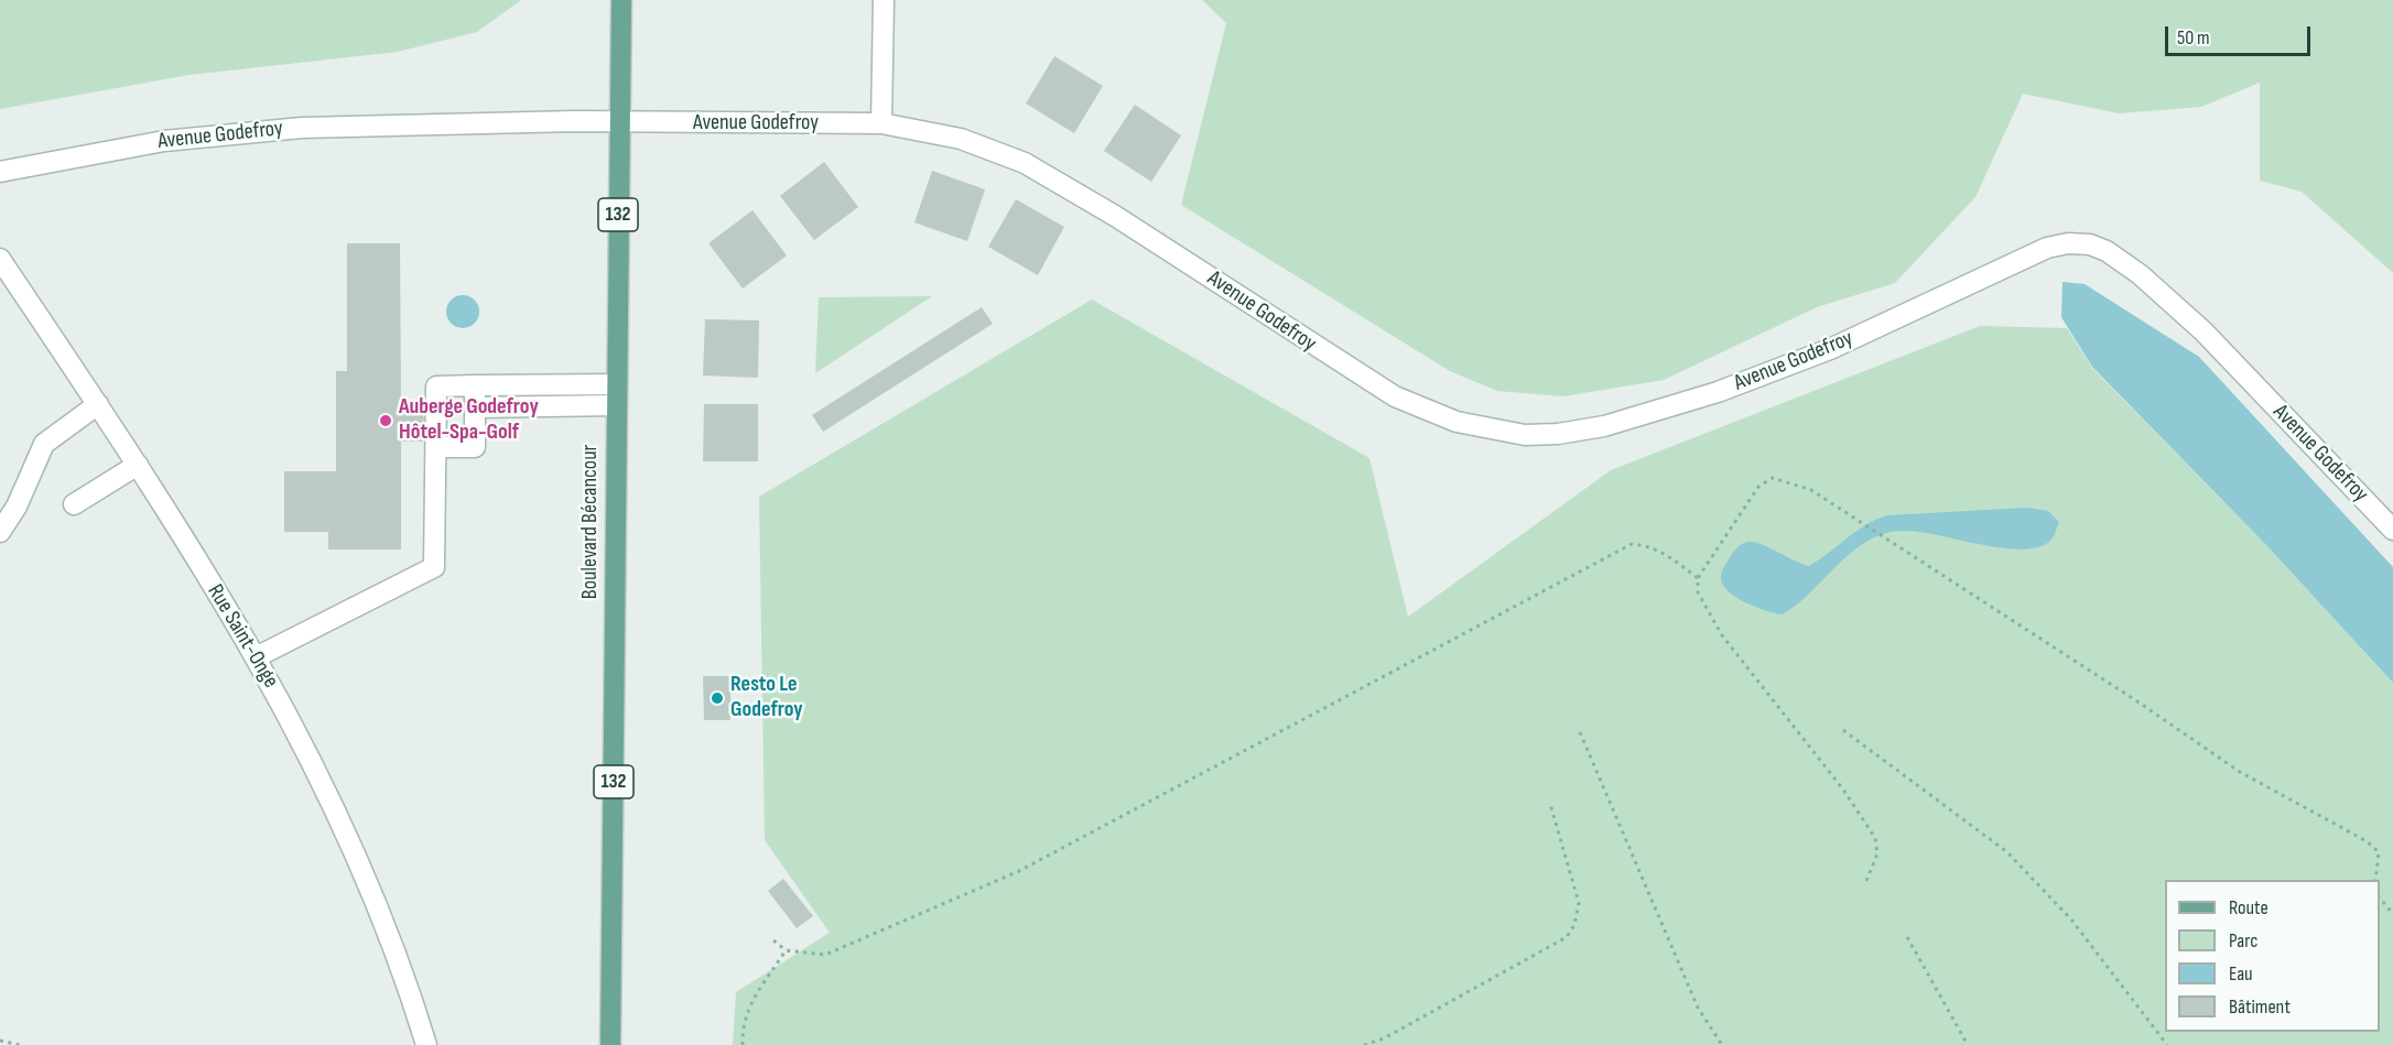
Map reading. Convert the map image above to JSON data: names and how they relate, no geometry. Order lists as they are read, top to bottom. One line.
{"streets":{"main road":["132","Boulevard Bécancour"],"street":["Avenue Godefroy","Rue Saint-Onge"]},"crossings":[["Avenue Godefroy","Boulevard Bécancour"]],"places":["Auberge Godefroy Hôtel-Spa-Golf","Resto Le Godefroy"],"legend":["Route","Parc","Eau","Bâtiment"],"scale_bar":"50 m"}
